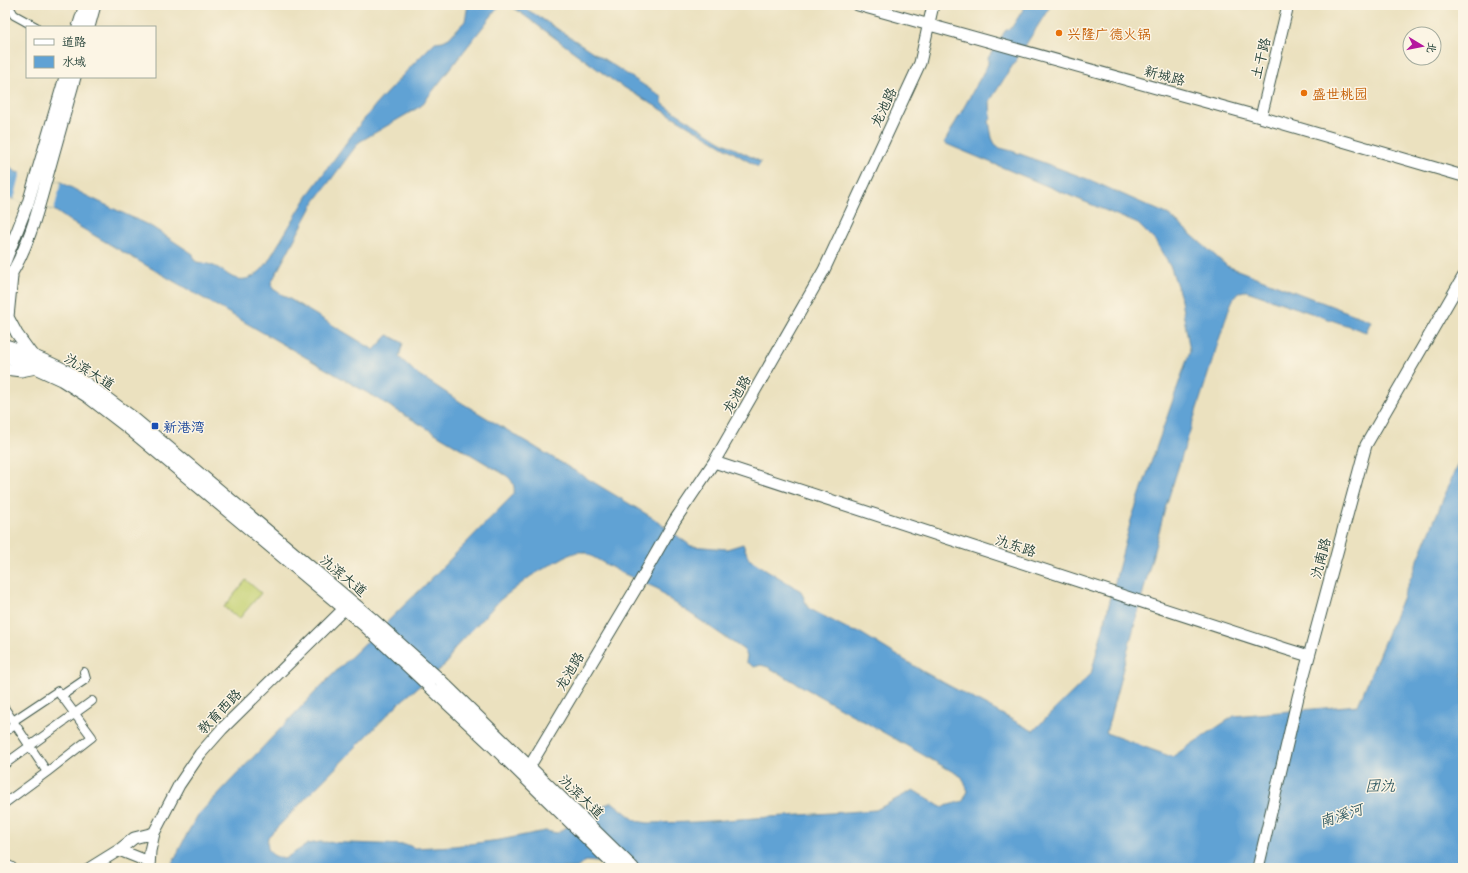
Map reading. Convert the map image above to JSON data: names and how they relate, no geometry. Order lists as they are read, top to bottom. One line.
{"streets":{"main road":["氿滨大道"],"street":["土干路","新城路","龙池路","氿东路","氿南路","教育西路"]},"crossings":[["土干路","新城路"],["新城路","龙池路"],["龙池路","氿滨大道"],["龙池路","氿东路"],["氿滨大道","教育西路"],["氿东路","氿南路"]],"water":["团氿","南溪河"],"places":{"other":["兴隆广德火锅","盛世桃园"],"transit":["新港湾"]},"legend":["道路","水域"],"north":"right"}
